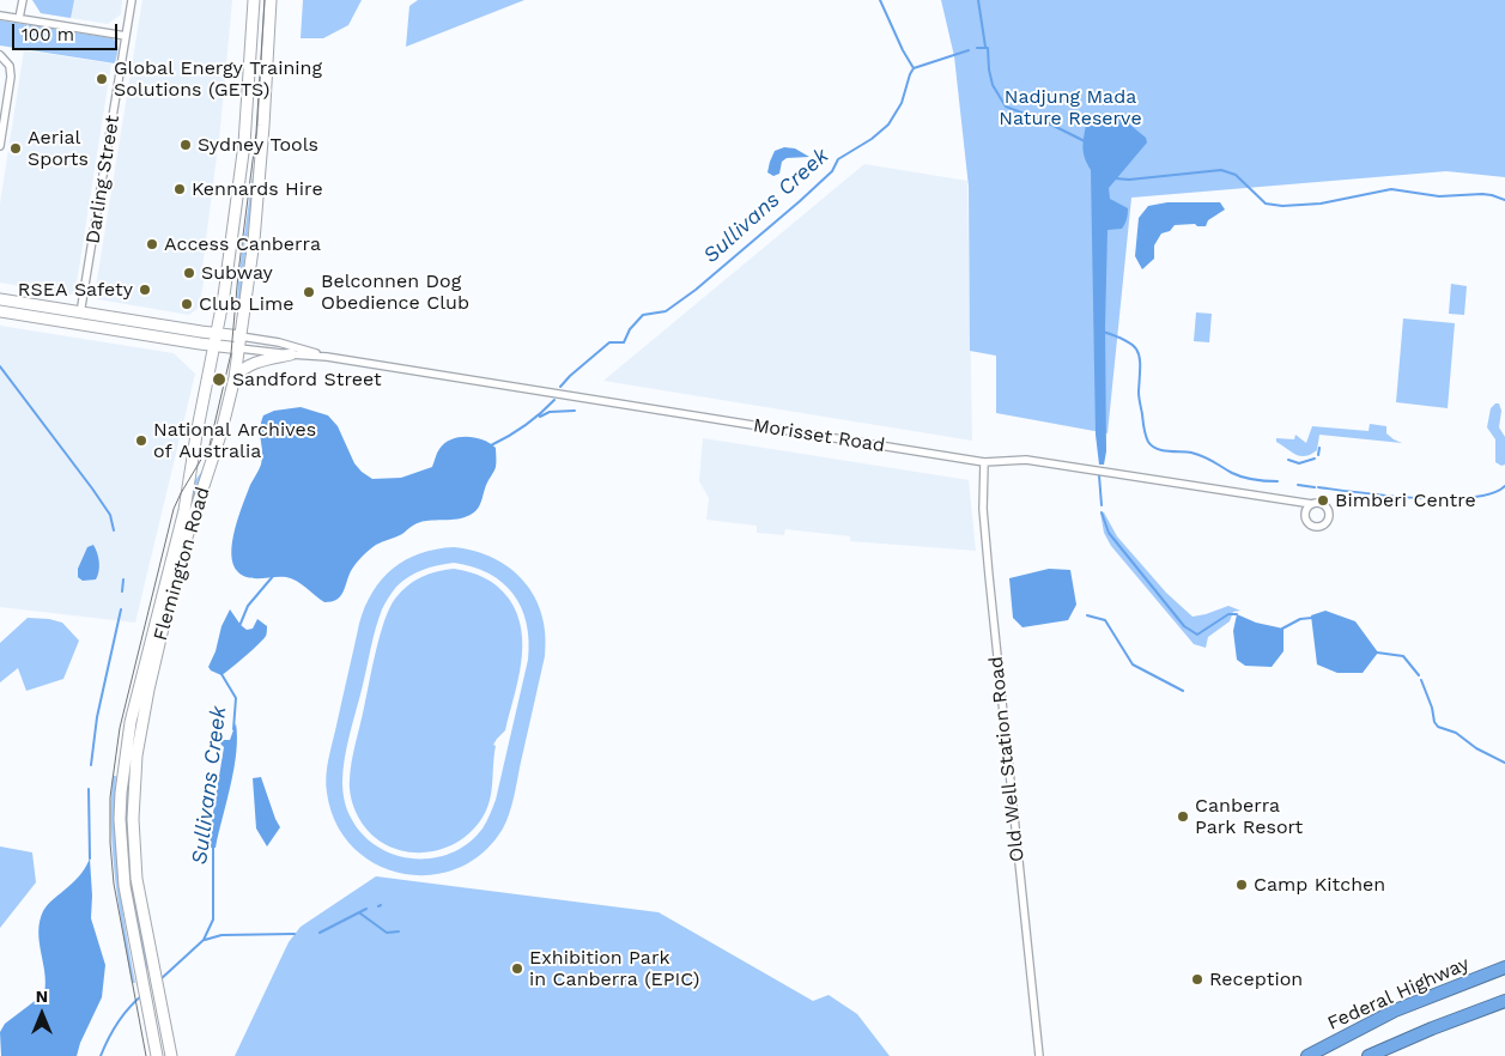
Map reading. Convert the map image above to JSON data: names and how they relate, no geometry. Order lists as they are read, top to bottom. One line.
{"streets":{"highway":["Federal Highway"],"main road":["Flemington Road"],"street":["Darling Street","Morisset Road","Old Well Station Road"]},"crossings":[["Morisset Road","Flemington Road"],["Morisset Road","Old Well Station Road"]],"water":["Sullivans Creek"],"parks":["Nadjung Mada Nature Reserve"],"places":["Global Energy Training Solutions (GETS)","Sydney Tools","Aerial Sports","Kennards Hire","Access Canberra","Subway","RSEA Safety","Belconnen Dog Obedience Club","Club Lime","Sandford Street","National Archives of Australia","Bimberi Centre","Canberra Park Resort","Camp Kitchen","Exhibition Park in Canberra (EPIC)","Reception"],"scale_bar":"100 m","north":"top"}
